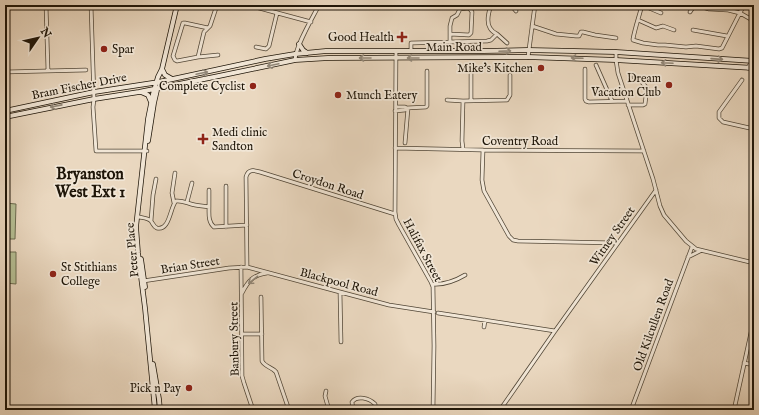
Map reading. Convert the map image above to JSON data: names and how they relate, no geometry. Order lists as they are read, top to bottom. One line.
{"streets":{"main road":["Main Road","Bram Fischer Drive","Peter Place"],"street":["Coventry Road","Croydon Road","Witney Street","Halifax Street","Brian Street","Blackpool Road","Old Kilcullen Road","Banbury Street"]},"crossings":[["Main Road","Bram Fischer Drive"],["Main Road","Peter Place"],["Main Road","Halifax Street"],["Bram Fischer Drive","Peter Place"],["Coventry Road","Halifax Street"],["Croydon Road","Halifax Street"],["Witney Street","Blackpool Road"],["Peter Place","Brian Street"],["Halifax Street","Blackpool Road"],["Brian Street","Blackpool Road"],["Brian Street","Banbury Street"],["Blackpool Road","Banbury Street"]],"districts":["Bryanston West Ext 1"],"places":{"health":["Good Health","Medi clinic Sandton"],"other":["Spar","Mike's Kitchen","Dream Vacation Club","Complete Cyclist","Munch Eatery","St Stithians College","Pick n Pay"]},"north":"top right"}
